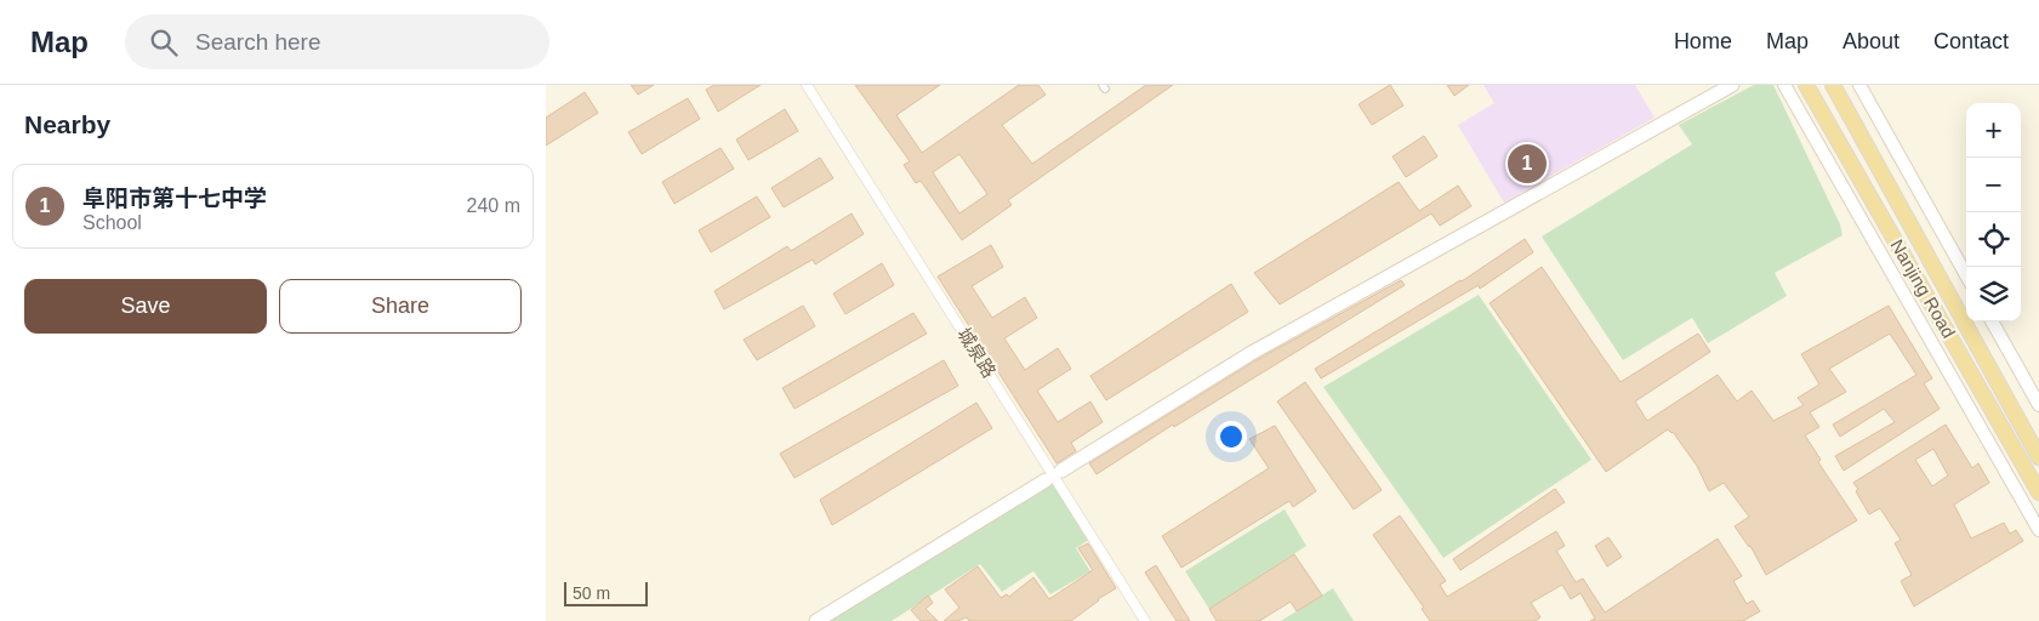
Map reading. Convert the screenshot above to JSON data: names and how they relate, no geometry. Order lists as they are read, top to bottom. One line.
{"streets":{"main road":["Nanjing Road"],"street":["城泉路"]},"scale_bar":"50 m","page":{"header":"Map","search":"Search here","nav":["Home","Map","About","Contact"],"heading":"Nearby","map_buttons":["+","−"],"pins":"1","list":[{"mark":"1","name":"阜阳市第十七中学","note":"School","value":"240 m"}],"buttons":["Save","Share"],"scale":"50 m"}}
